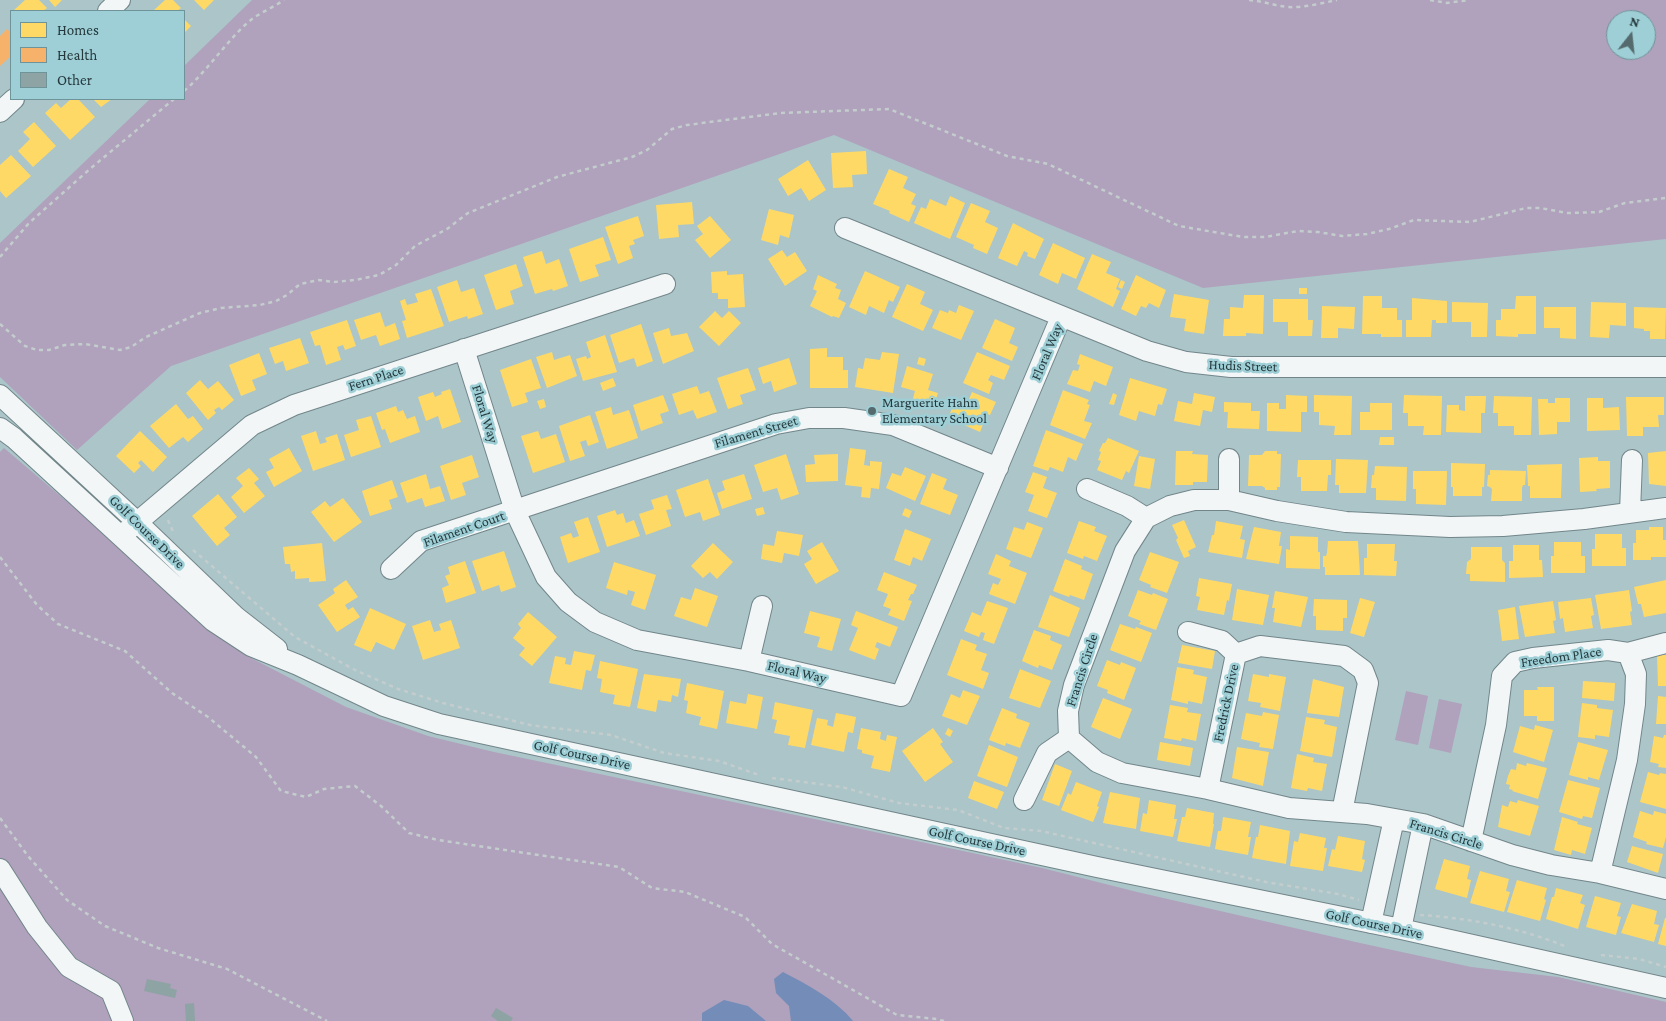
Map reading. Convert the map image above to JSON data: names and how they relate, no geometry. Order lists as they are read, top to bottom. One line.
{"streets":{"street":["Floral Way","Hudis Street","Fern Place","Filament Street","Filament Court","Golf Course Drive","Freedom Place","Francis Circle","Fredrick Drive"]},"crossings":[["Floral Way","Hudis Street"],["Floral Way","Fern Place"],["Floral Way","Filament Street"],["Floral Way","Filament Court"],["Fern Place","Golf Course Drive"],["Filament Street","Filament Court"],["Freedom Place","Francis Circle"],["Francis Circle","Fredrick Drive"]],"places":["Marguerite Hahn Elementary School"],"legend":["Homes","Health","Other"],"north":"top"}
